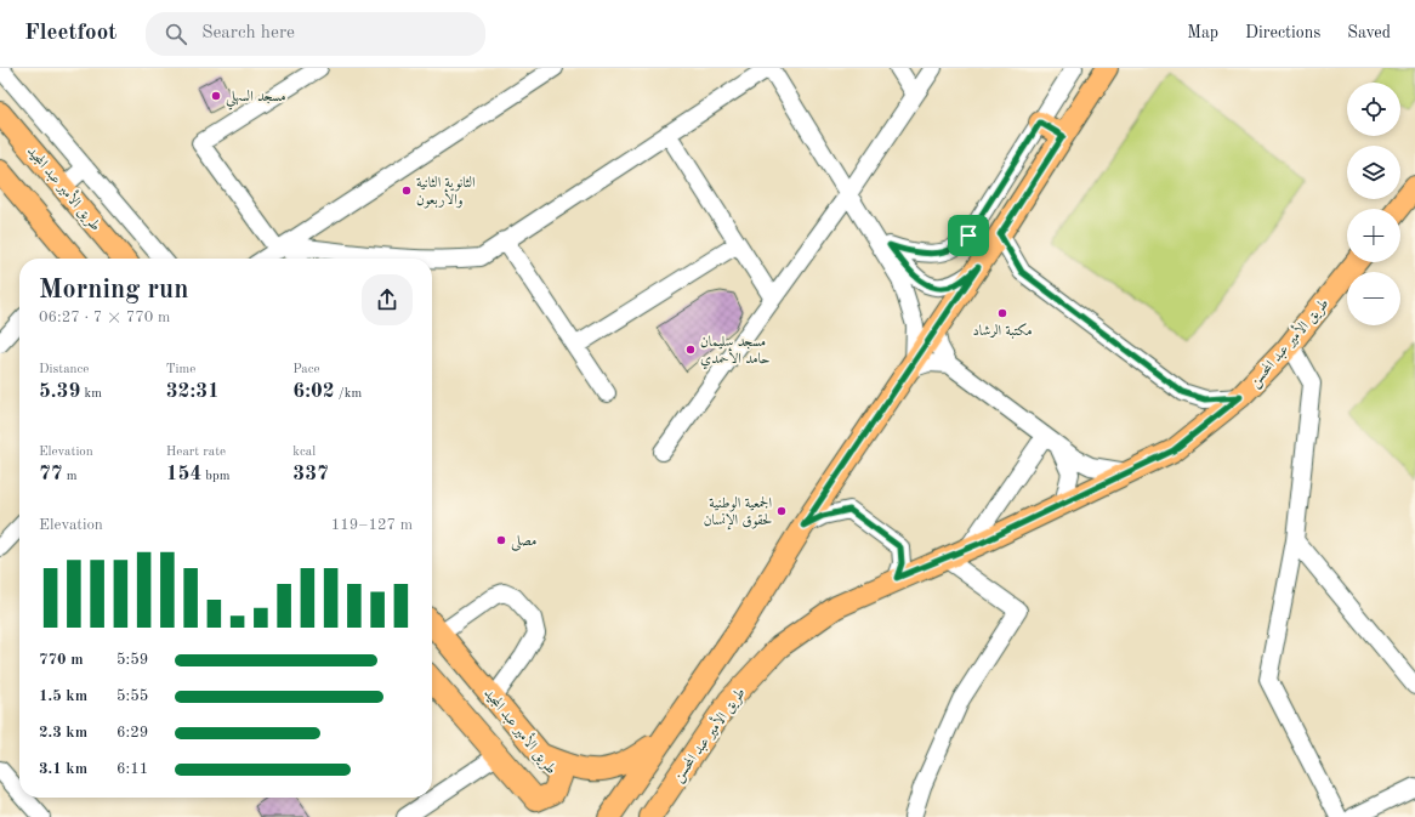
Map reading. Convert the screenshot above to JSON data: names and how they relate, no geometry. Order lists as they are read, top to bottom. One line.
{"streets":{"main road":["طريق الأمير عبد المجيد","طريق الأمير عبد المحسن"]},"places":["مسجد السهلي","الثانوية الثانية والأربعون","مكتبة الرشاد","مسجد سليمان حامد الأحمدي","الجمعية الوطنية لحقوق الإنسان","مصلى"],"page":{"header":"Fleetfoot","search":"Search here","nav":["Map","Directions","Saved"],"map_buttons":["+","−"],"heading":["Morning run","06:27 · 7 × 770 m"],"stats":[["Distance","5.39 km"],["Time","32:31"],["Pace","6:02 /km"],["Elevation","77 m"],["Heart rate","154 bpm"],["kcal","337"]],"chart":["Elevation","119–127 m"],"list":[{"name":"770 m","note":"5:59"},{"name":"1.5 km","note":"5:55"},{"name":"2.3 km","note":"6:29"},{"name":"3.1 km","note":"6:11"}]}}
